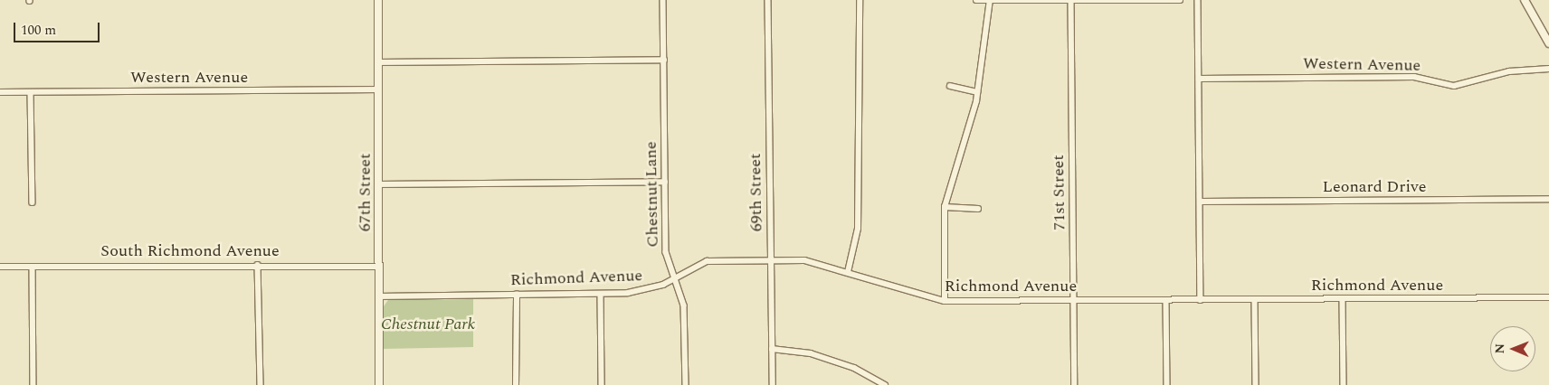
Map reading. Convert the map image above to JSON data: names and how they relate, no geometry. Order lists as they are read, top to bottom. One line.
{"streets":{"street":["Western Avenue","Leonard Drive","67th Street","69th Street","71st Street","Chestnut Lane","South Richmond Avenue","Richmond Avenue"]},"crossings":[["Western Avenue","67th Street"],["67th Street","South Richmond Avenue"],["67th Street","Richmond Avenue"],["69th Street","Richmond Avenue"],["71st Street","Richmond Avenue"],["Chestnut Lane","Richmond Avenue"]],"parks":["Chestnut Park"],"scale_bar":"100 m","north":"left"}
